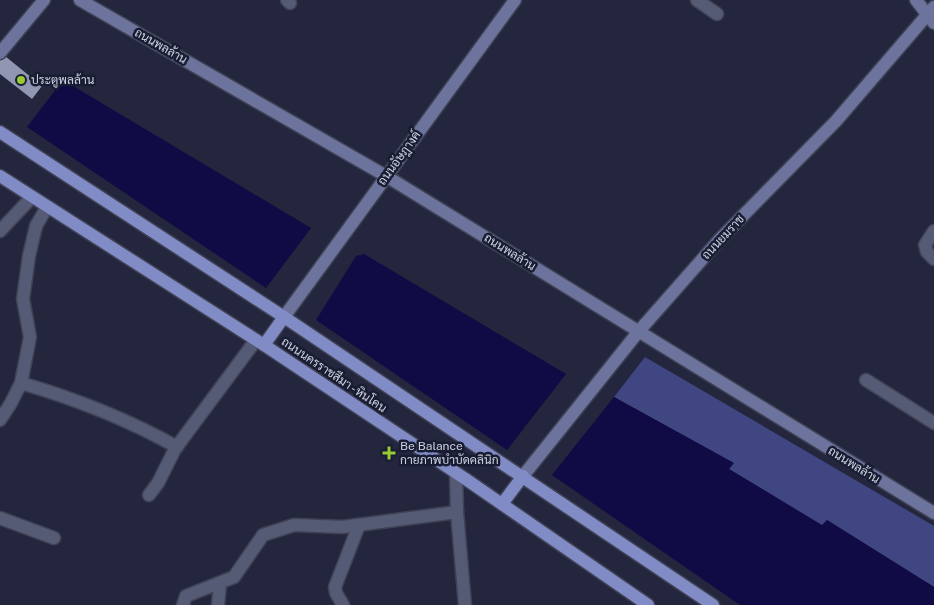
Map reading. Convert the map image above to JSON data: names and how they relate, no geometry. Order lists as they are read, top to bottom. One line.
{"streets":{"main road":["ถนนนครราชสีมา - หินโคน"],"street":["ถนนพลล้าน","ถนนอัษฎางค์","ถนนยมราช"]},"crossings":[["ถนนพลล้าน","ถนนอัษฎางค์"],["ถนนพลล้าน","ถนนยมราช"]],"places":{"other":["ประตูพลล้าน"],"health":["Be Balance กายภาพบำบัดคลินิก"]}}
